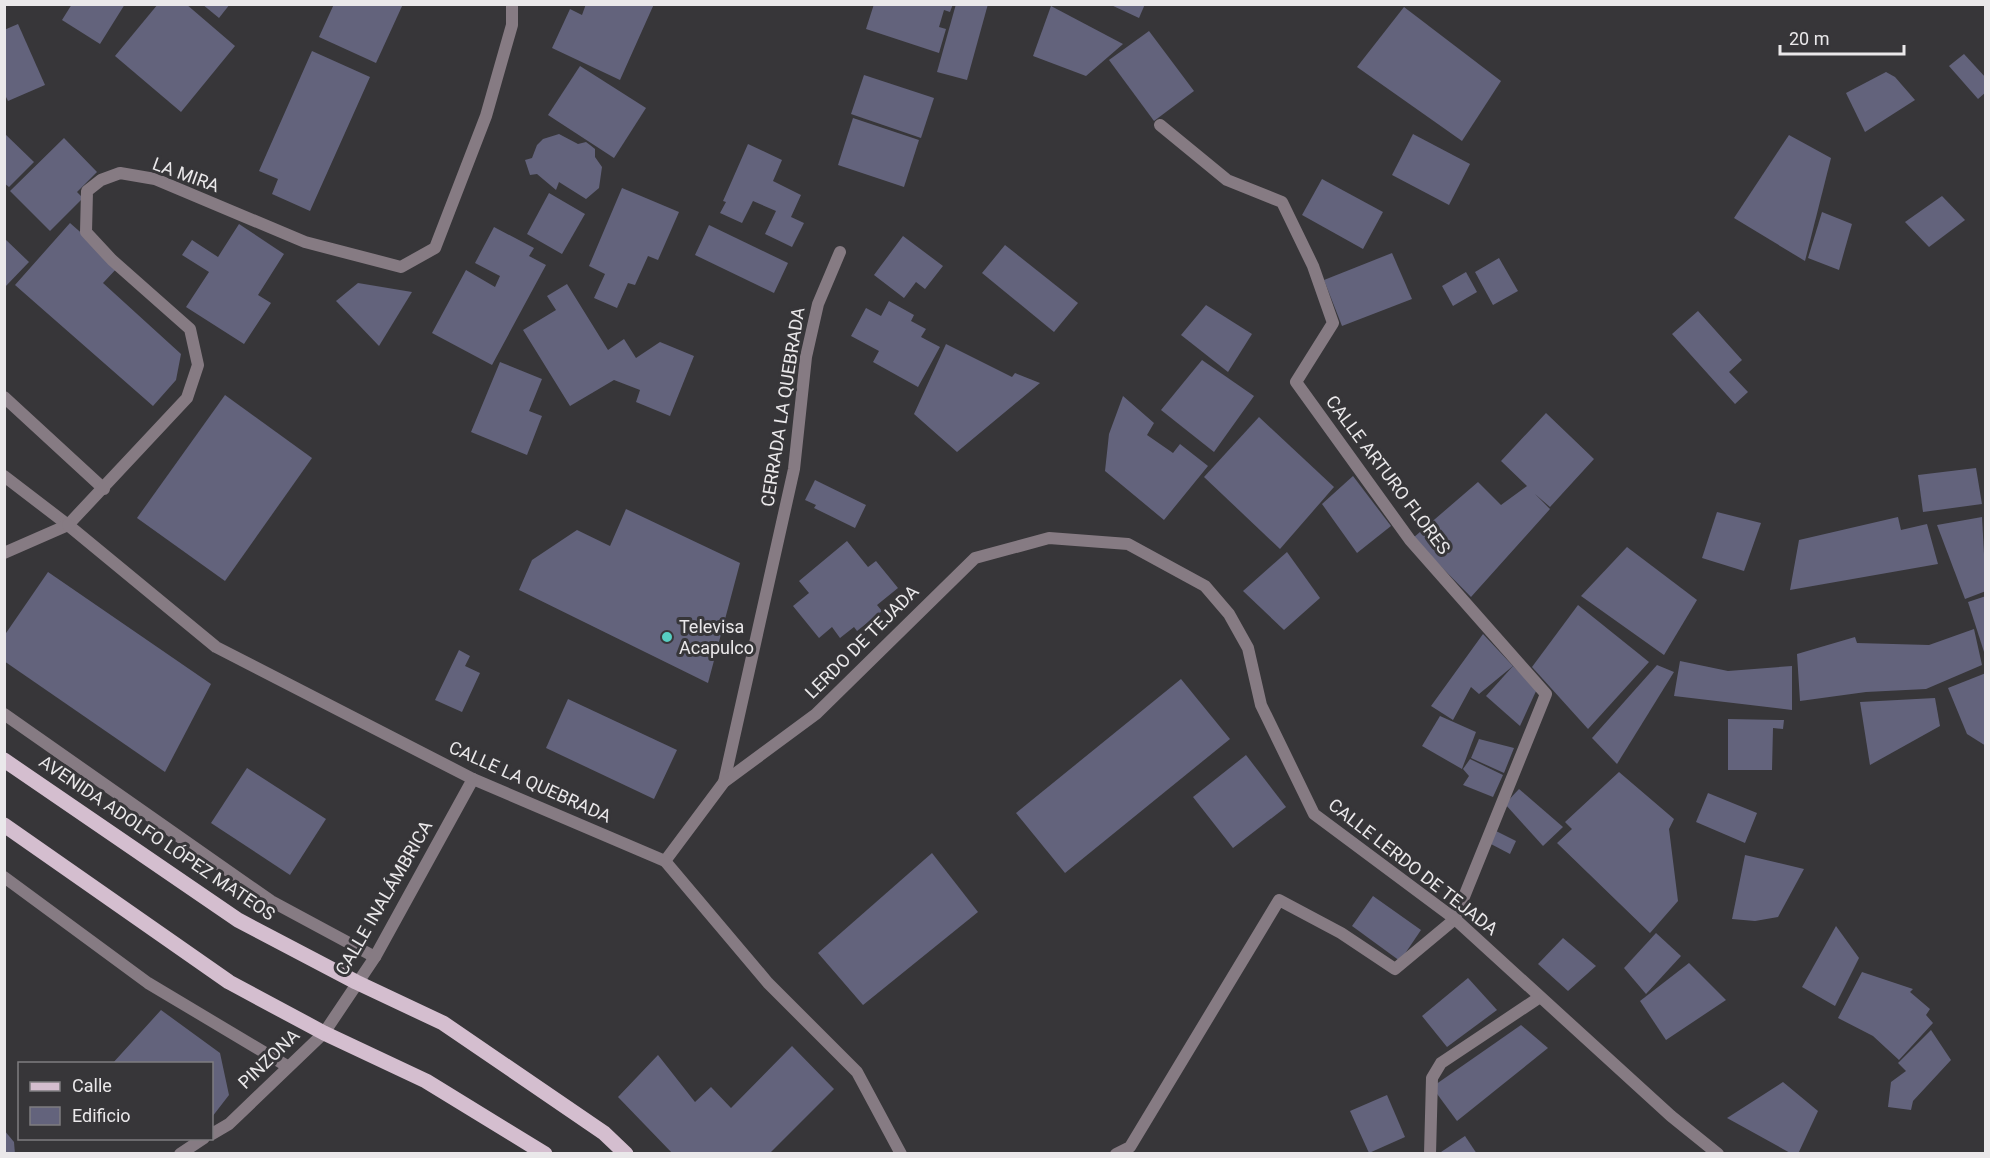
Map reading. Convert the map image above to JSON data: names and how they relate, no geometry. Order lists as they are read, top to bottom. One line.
{"streets":{"main road":["AVENIDA ADOLFO LÓPEZ MATEOS"],"street":["LA MIRA","CERRADA LA QUEBRADA","CALLE ARTURO FLORES","LERDO DE TEJADA","CALLE LA QUEBRADA","CALLE LERDO DE TEJADA","CALLE INALÁMBRICA","PINZONA"]},"crossings":[["LA MIRA","CALLE LA QUEBRADA"],["CERRADA LA QUEBRADA","LERDO DE TEJADA"],["CALLE ARTURO FLORES","CALLE LERDO DE TEJADA"],["LERDO DE TEJADA","CALLE LA QUEBRADA"],["LERDO DE TEJADA","CALLE LERDO DE TEJADA"],["CALLE LA QUEBRADA","CALLE INALÁMBRICA"],["AVENIDA ADOLFO LÓPEZ MATEOS","CALLE INALÁMBRICA"],["CALLE INALÁMBRICA","PINZONA"]],"places":["Televisa Acapulco"],"legend":["Calle","Edificio"],"scale_bar":"20 m"}
